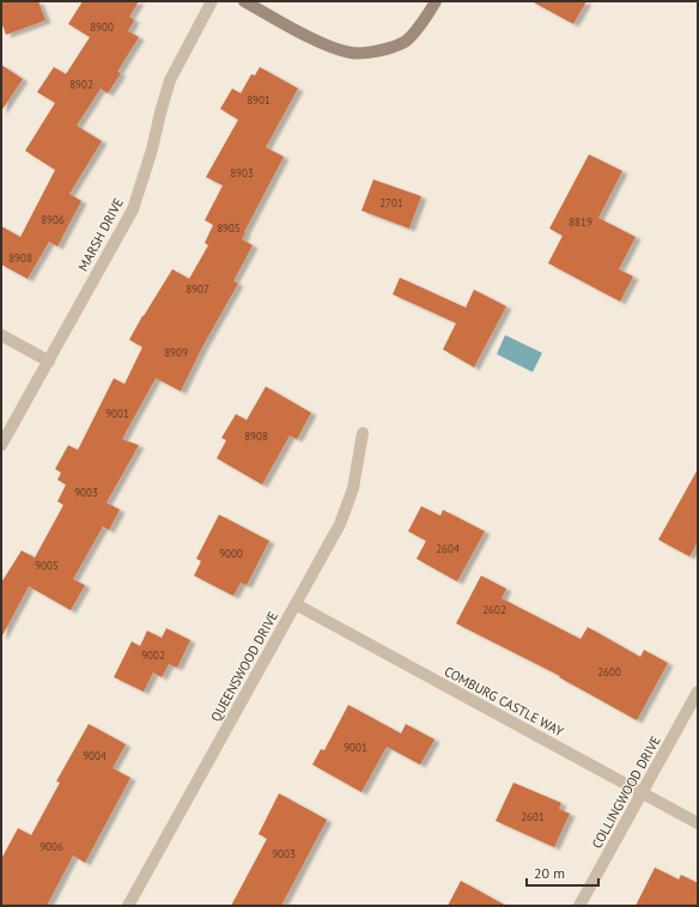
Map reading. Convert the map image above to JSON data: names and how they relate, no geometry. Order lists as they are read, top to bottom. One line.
{"streets":{"street":["MARSH DRIVE","QUEENSWOOD DRIVE","COMBURG CASTLE WAY","COLLINGWOOD DRIVE"]},"crossings":[["QUEENSWOOD DRIVE","COMBURG CASTLE WAY"],["COMBURG CASTLE WAY","COLLINGWOOD DRIVE"]],"house_numbers":["8900","8902","8901","8903","2701","8906","8819","8905","8908","8907","8909","9001","8908","9003","2604","9000","9005","2602","9002","2600","9001","9004","2601","9006","9003"],"scale_bar":"20 m"}
